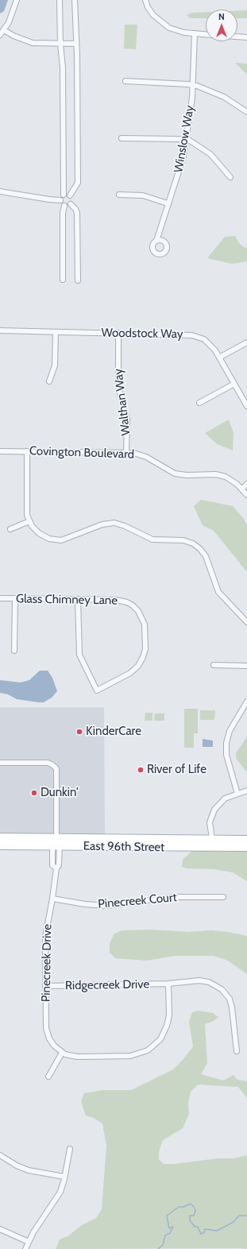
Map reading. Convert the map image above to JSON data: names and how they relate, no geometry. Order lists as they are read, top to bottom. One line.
{"streets":{"main road":["East 96th Street"],"street":["Winslow Way","Woodstock Way","Walthan Way","Covington Boulevard","Glass Chimney Lane","Pinecreek Court","Pinecreek Drive","Ridgecreek Drive"]},"crossings":[["Woodstock Way","Walthan Way"],["Walthan Way","Covington Boulevard"],["East 96th Street","Pinecreek Drive"],["Pinecreek Court","Pinecreek Drive"],["Pinecreek Drive","Ridgecreek Drive"]],"places":["KinderCare","River of Life","Dunkin'"],"north":"top"}
